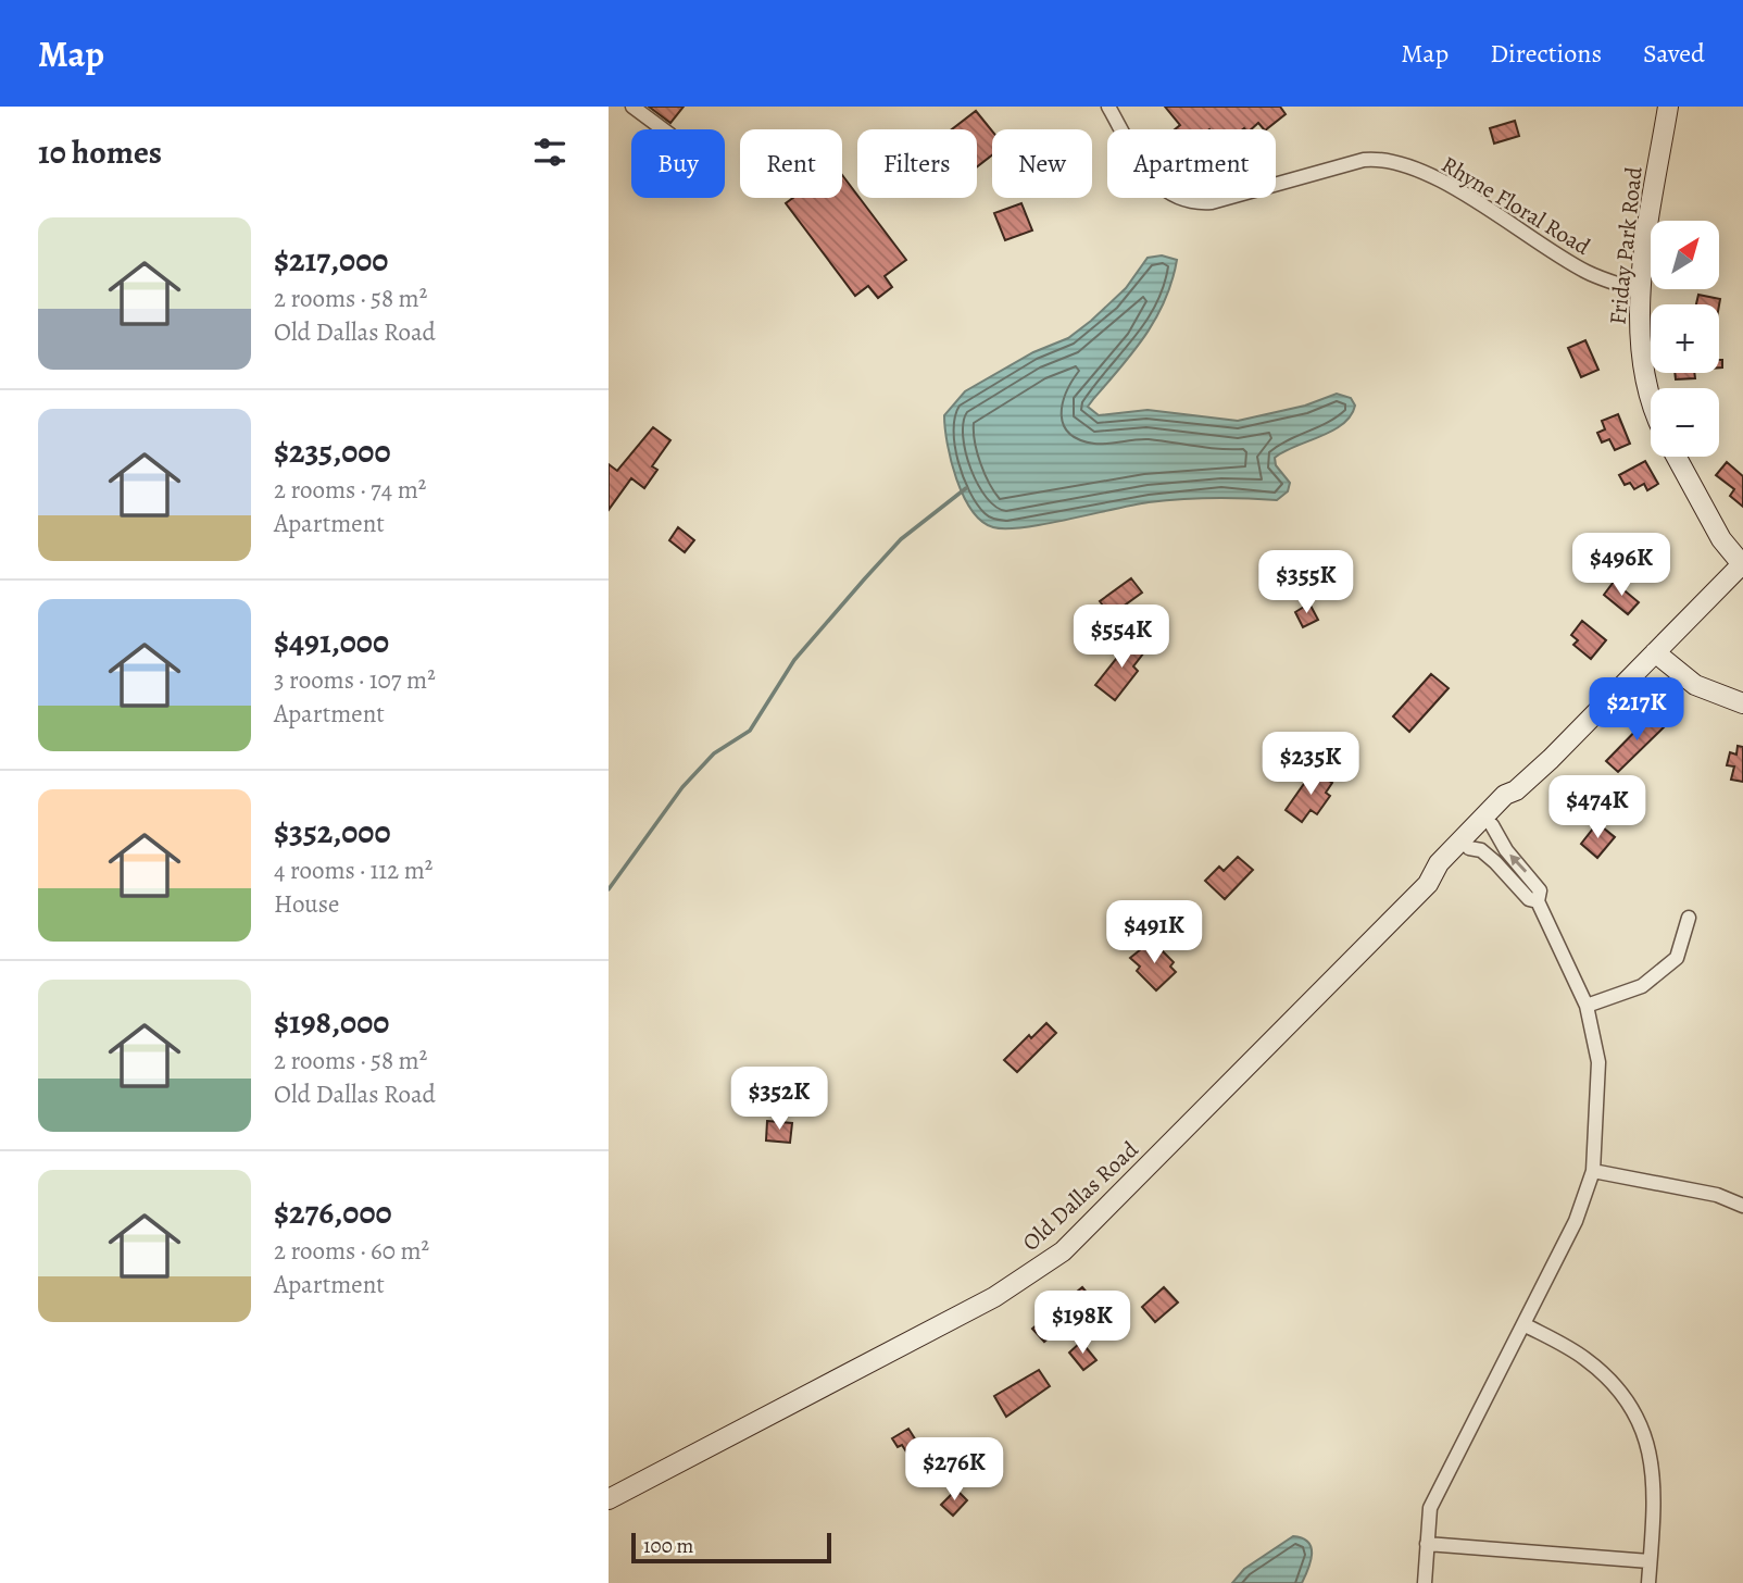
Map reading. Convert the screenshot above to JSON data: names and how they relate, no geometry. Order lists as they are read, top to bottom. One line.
{"streets":{"main road":["Friday Park Road","Old Dallas Road"],"street":["Rhyne Floral Road"]},"crossings":[["Rhyne Floral Road","Friday Park Road"]],"scale_bar":"100 m","north":"top right","page":{"header":"Map","nav":["Map","Directions","Saved"],"heading":"10 homes","chip":["Buy","Rent","Filters","New","Apartment"],"list":[{"name":"$217,000","note":"2 rooms · 58 m² · Old Dallas Road"},{"name":"$235,000","note":"2 rooms · 74 m² · Apartment"},{"name":"$491,000","note":"3 rooms · 107 m² · Apartment"},{"name":"$352,000","note":"4 rooms · 112 m² · House"},{"name":"$198,000","note":"2 rooms · 58 m² · Old Dallas Road"},{"name":"$276,000","note":"2 rooms · 60 m² · Apartment"}],"map_buttons":["+","−"],"price":["$496K","$355K","$554K","$217K","$235K","$474K","$491K","$352K","$198K","$276K"],"scale":"100 m"}}
